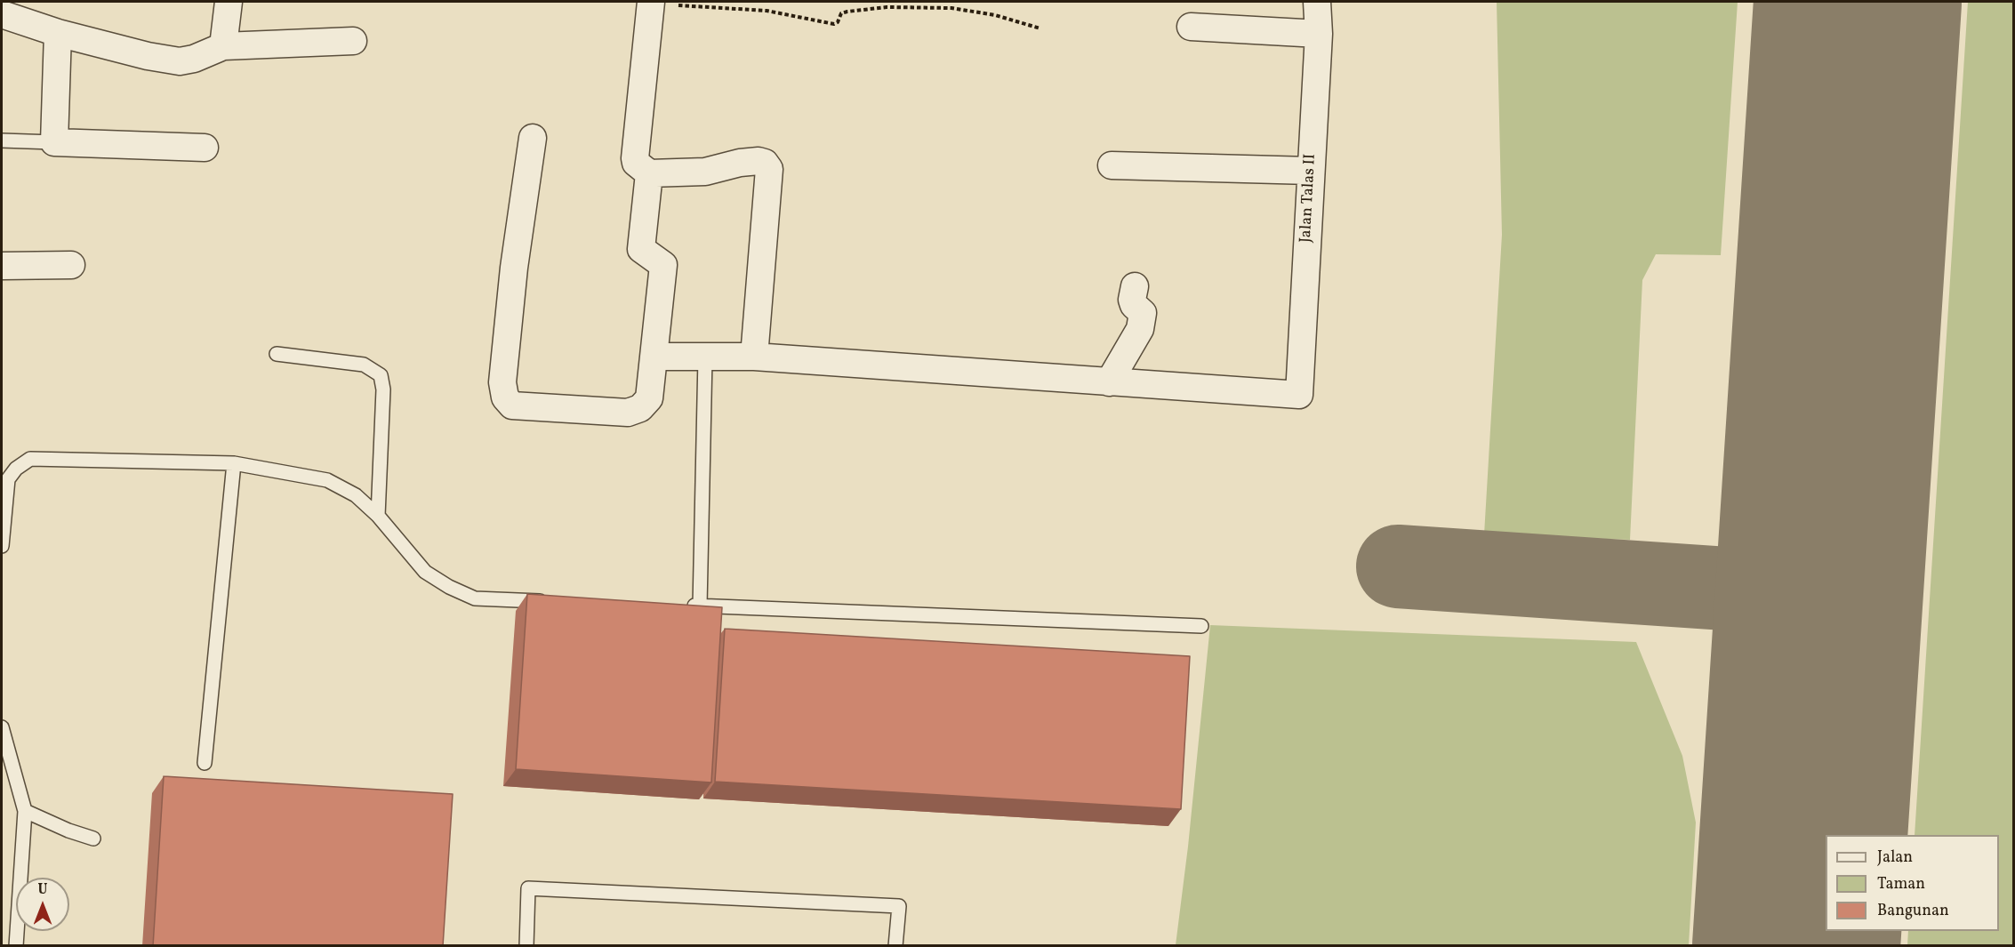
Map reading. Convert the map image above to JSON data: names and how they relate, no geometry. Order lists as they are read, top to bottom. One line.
{"streets":{"street":["Jalan Talas II"]},"legend":["Jalan","Taman","Bangunan"],"north":"top"}
